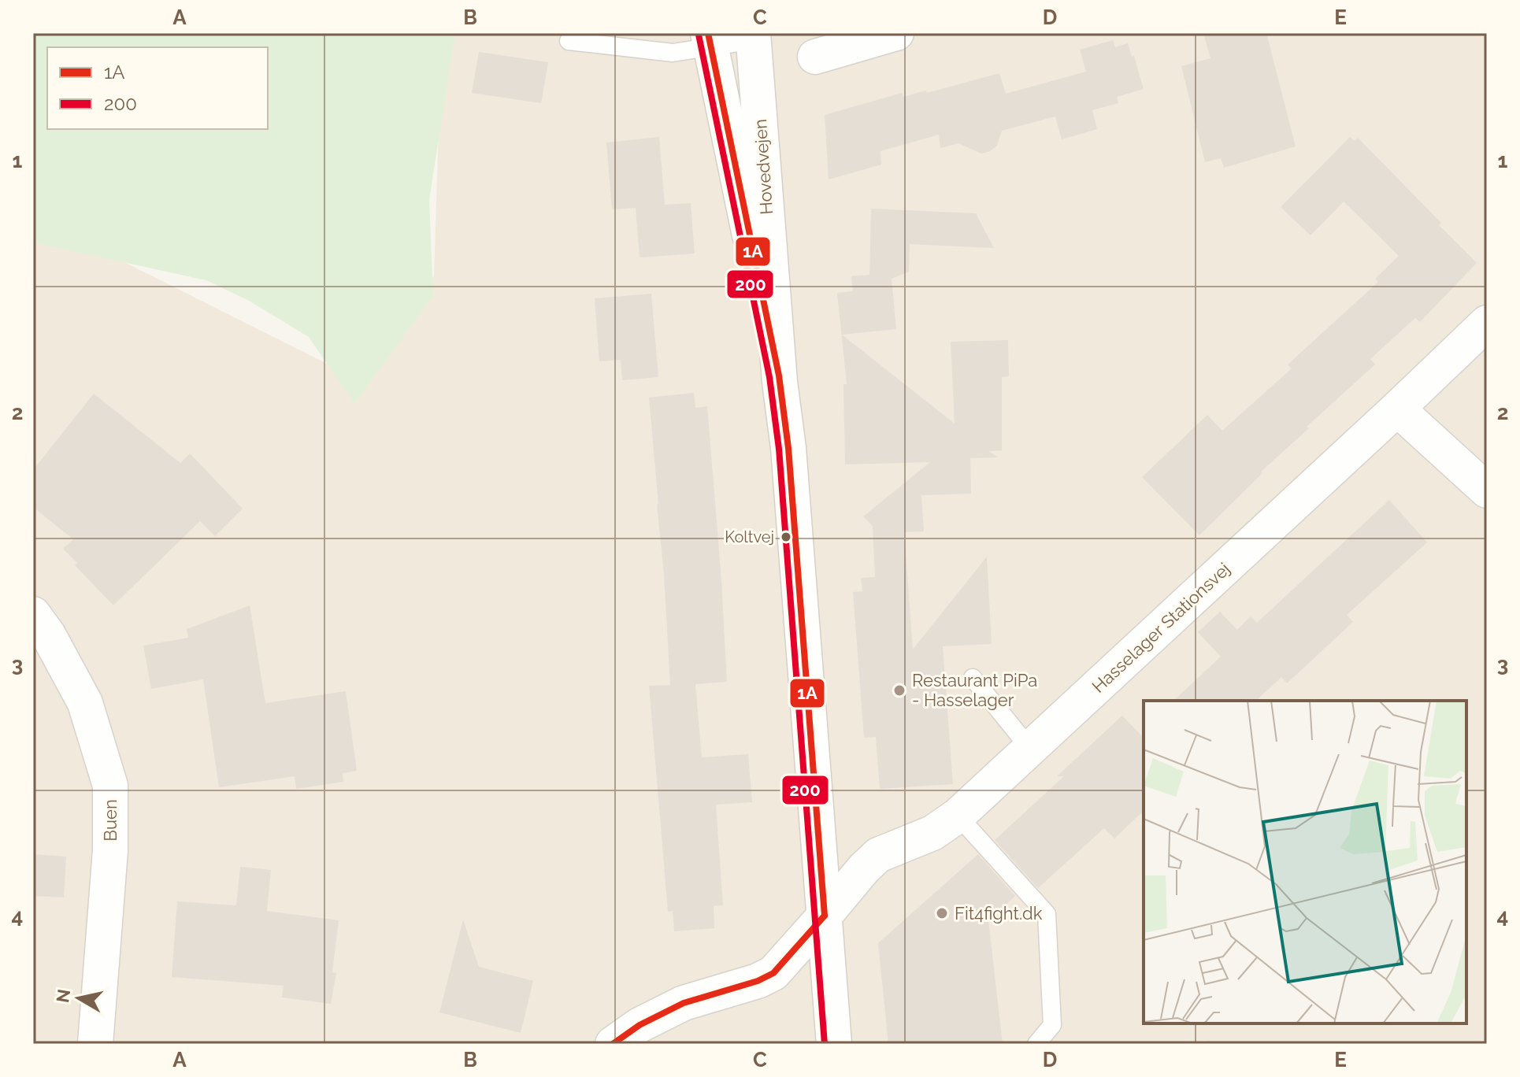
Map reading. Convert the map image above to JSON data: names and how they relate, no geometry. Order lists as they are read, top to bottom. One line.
{"streets":{"street":["Hovedvejen","Hasselager Stationsvej","Buen"]},"crossings":[["Hovedvejen","Hasselager Stationsvej"]],"places":["Koltvej","Restaurant PiPa - Hasselager","Fit4fight.dk"],"lines":["transit line 1A","transit line 200"],"legend":["1A","200"],"north":"left","grid":{"columns":["A","B","C","D","E"],"rows":["1","2","3","4"]}}
